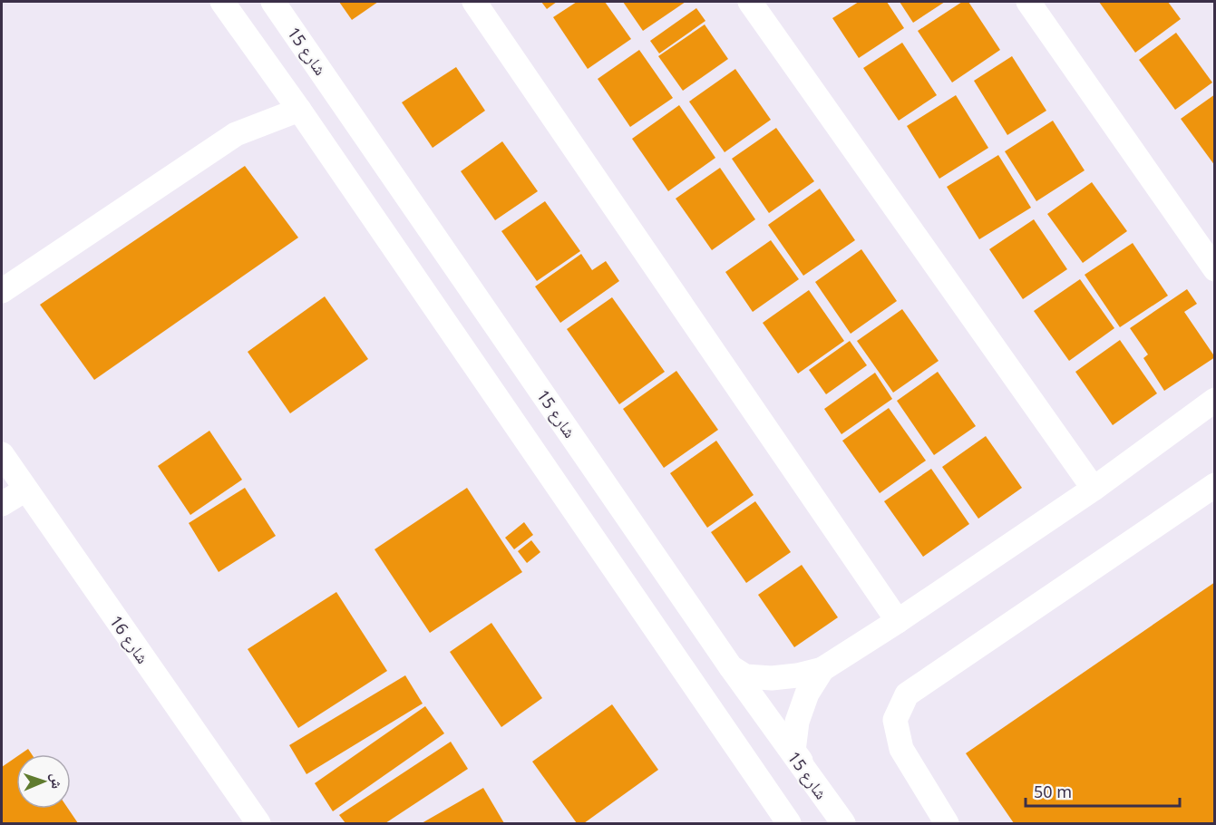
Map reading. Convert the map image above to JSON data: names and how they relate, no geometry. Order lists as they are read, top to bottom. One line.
{"streets":{"street":["شارع 15","شارع 16"]},"scale_bar":"50 m","north":"right"}
